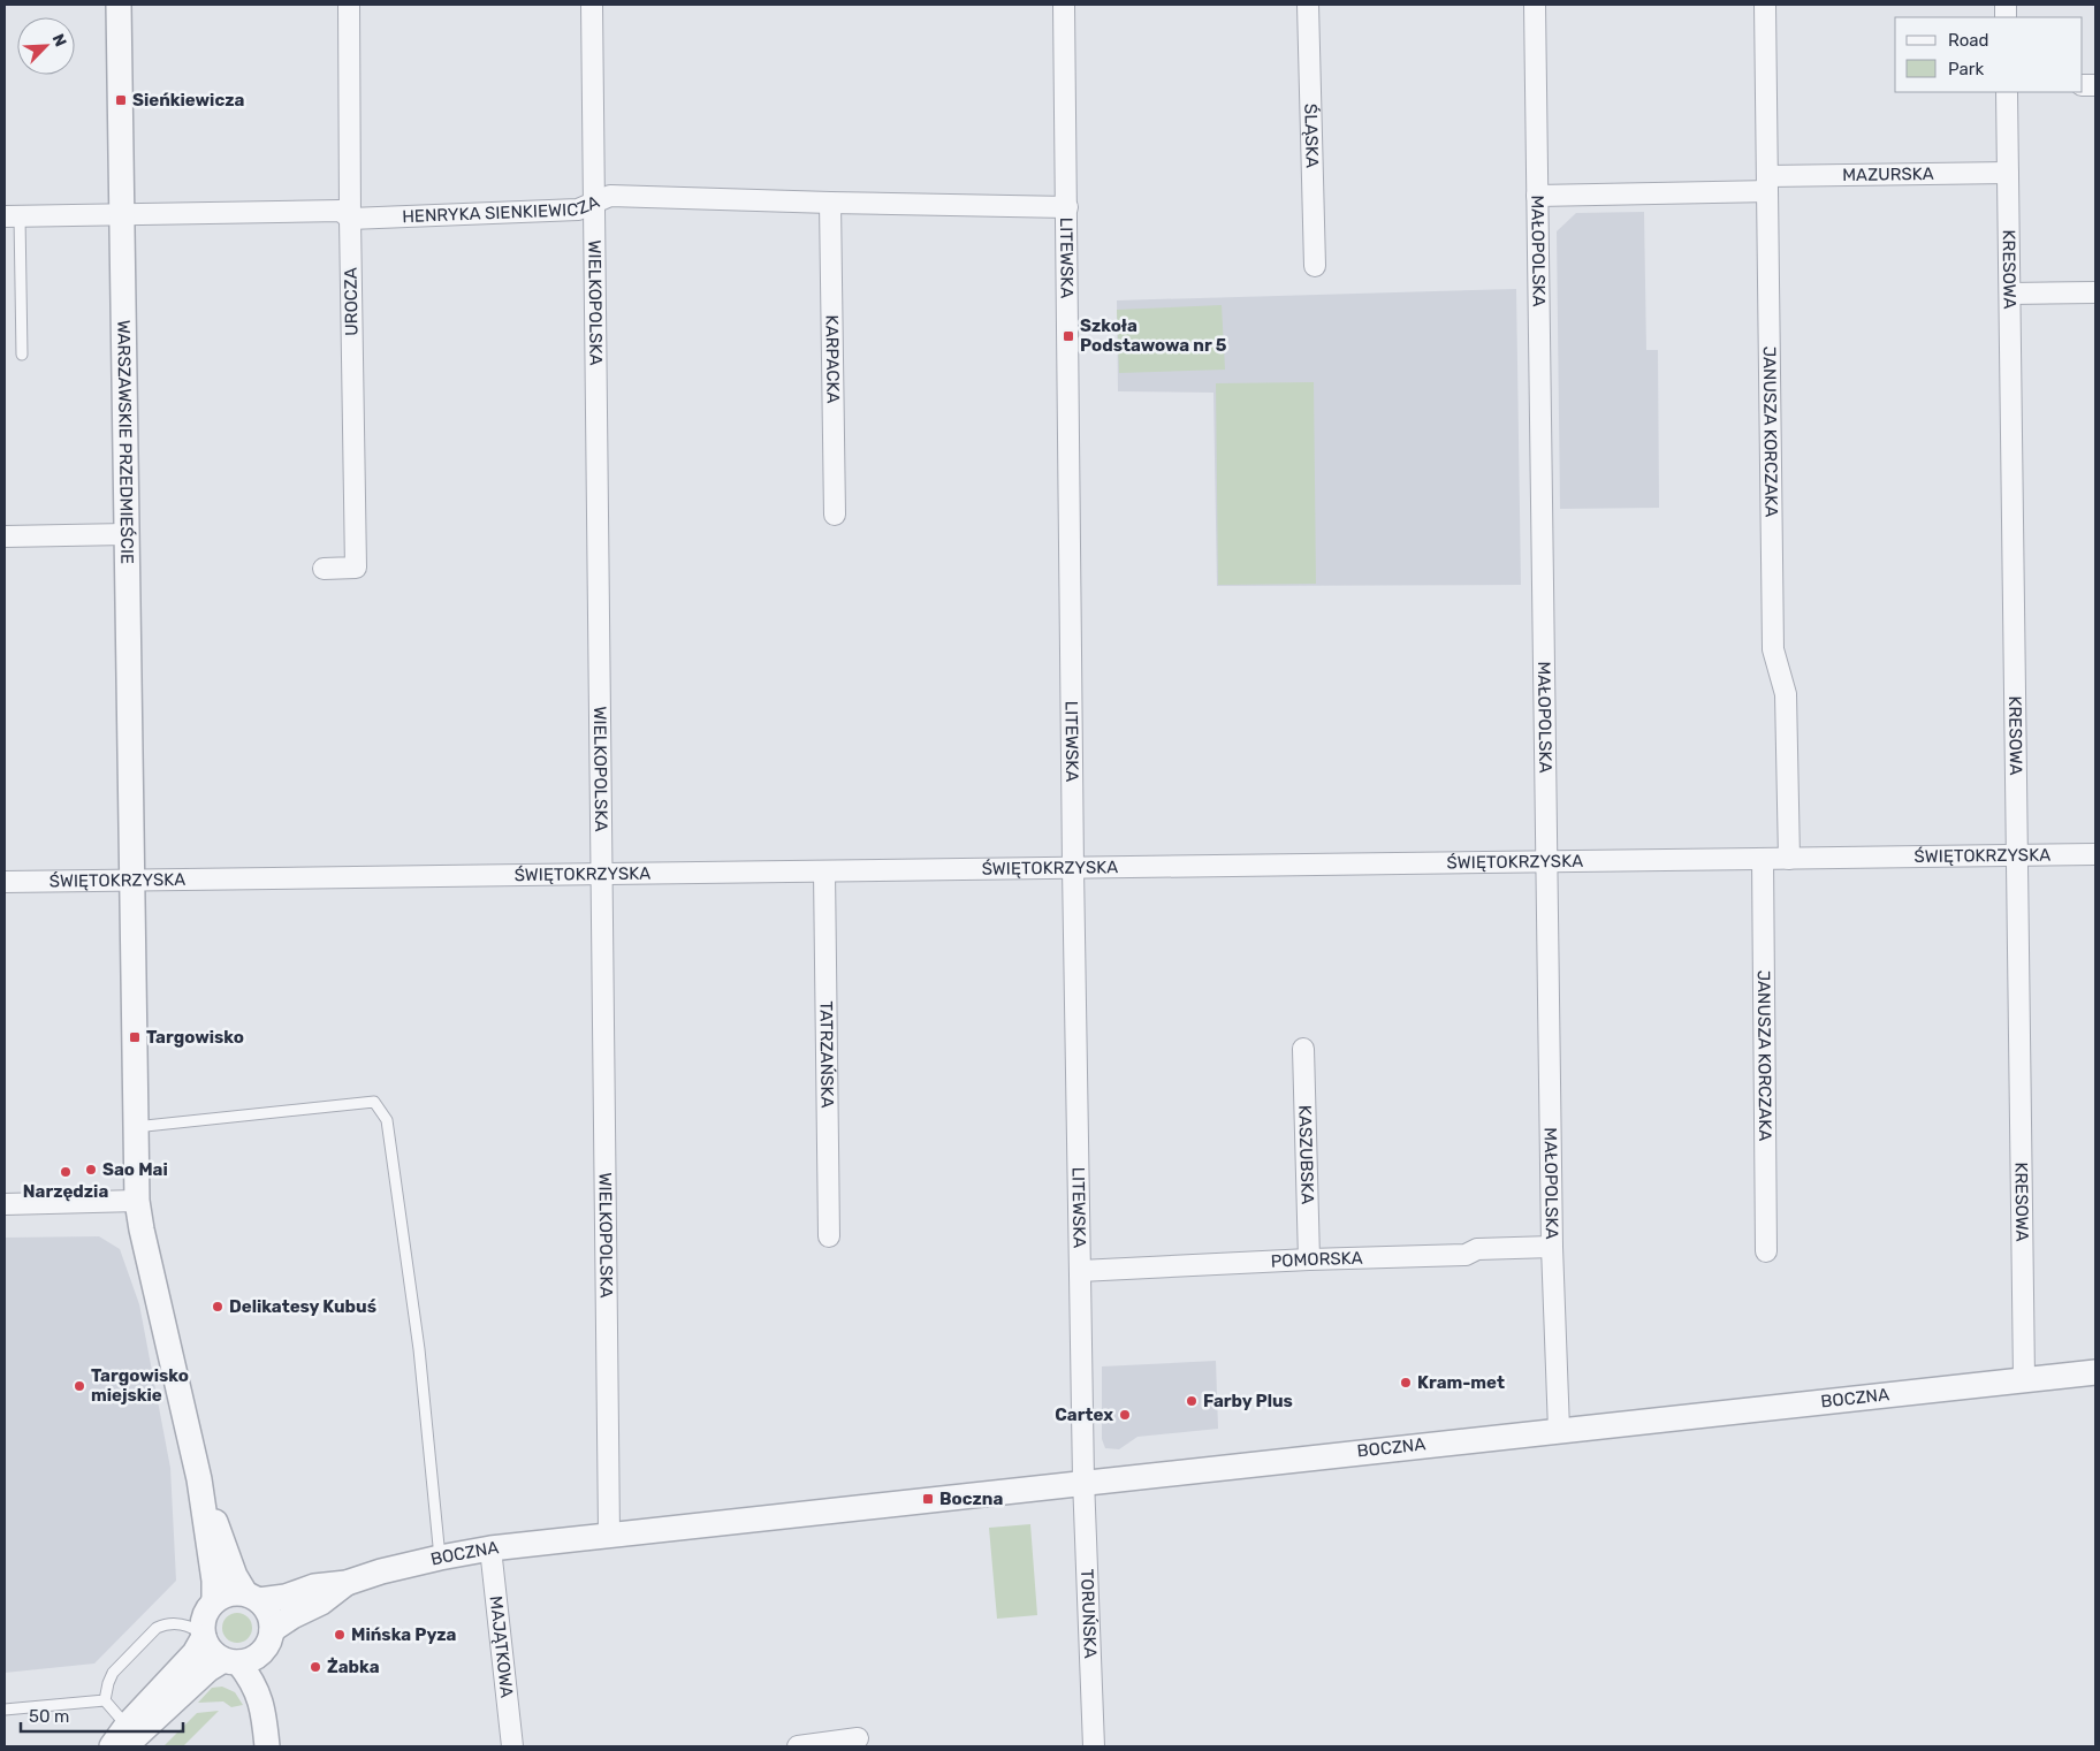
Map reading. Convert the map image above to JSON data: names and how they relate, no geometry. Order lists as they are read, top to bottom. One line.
{"streets":{"street":["ŚLĄSKA","MAZURSKA","HENRYKA SIENKIEWICZA","MAŁOPOLSKA","LITEWSKA","KRESOWA","UROCZA","WIELKOPOLSKA","KARPACKA","JANUSZA KORCZAKA","WARSZAWSKIE PRZEDMIEŚCIE","ŚWIĘTOKRZYSKA","TATRZAŃSKA","KASZUBSKA","POMORSKA","BOCZNA","TORUŃSKA","MAJĄTKOWA"]},"crossings":[["MAZURSKA","MAŁOPOLSKA"],["MAZURSKA","KRESOWA"],["MAZURSKA","JANUSZA KORCZAKA"],["HENRYKA SIENKIEWICZA","LITEWSKA"],["HENRYKA SIENKIEWICZA","UROCZA"],["HENRYKA SIENKIEWICZA","WIELKOPOLSKA"],["HENRYKA SIENKIEWICZA","KARPACKA"],["HENRYKA SIENKIEWICZA","WARSZAWSKIE PRZEDMIEŚCIE"],["MAŁOPOLSKA","ŚWIĘTOKRZYSKA"],["MAŁOPOLSKA","POMORSKA"],["MAŁOPOLSKA","BOCZNA"],["LITEWSKA","ŚWIĘTOKRZYSKA"],["LITEWSKA","POMORSKA"],["LITEWSKA","BOCZNA"],["LITEWSKA","TORUŃSKA"],["KRESOWA","ŚWIĘTOKRZYSKA"],["KRESOWA","BOCZNA"],["WIELKOPOLSKA","ŚWIĘTOKRZYSKA"],["WIELKOPOLSKA","BOCZNA"],["JANUSZA KORCZAKA","ŚWIĘTOKRZYSKA"],["WARSZAWSKIE PRZEDMIEŚCIE","ŚWIĘTOKRZYSKA"],["ŚWIĘTOKRZYSKA","TATRZAŃSKA"],["KASZUBSKA","POMORSKA"],["BOCZNA","TORUŃSKA"],["BOCZNA","MAJĄTKOWA"]],"places":{"transit":["Sieńkiewicza","Szkoła Podstawowa nr 5","Targowisko","Boczna"],"other":["Sao Mai","Narzędzia","Delikatesy Kubuś","Kram-met","Targowisko miejskie","Farby Plus","Cartex","Mińska Pyza","Żabka"]},"legend":["Road","Park"],"scale_bar":"50 m","north":"top right"}
